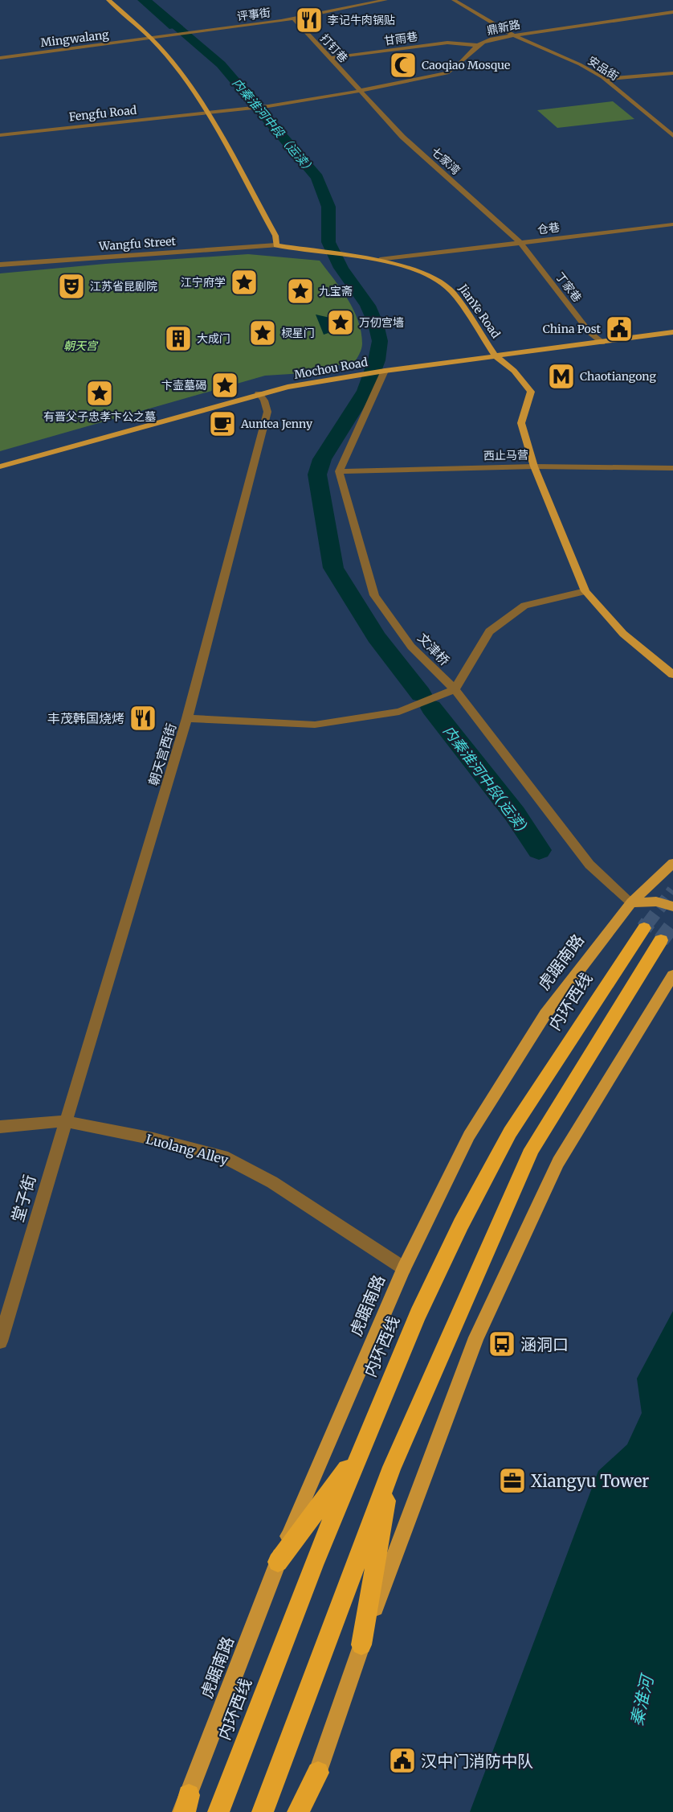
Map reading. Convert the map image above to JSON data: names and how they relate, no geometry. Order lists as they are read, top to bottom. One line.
{"streets":{"highway":["内环西线"],"main road":["JianYe Road","Mochou Road","虎踞南路"],"street":["评事街","鼎新路","Mingwalang","甘雨巷","打钉巷","安品街","Fengfu Road","七家湾","仓巷","Wangfu Street","丁家巷","西止马营","文津桥","朝天宫西街","Luolang Alley","堂子街"]},"crossings":[["评事街","Mingwalang"],["评事街","打钉巷"],["鼎新路","甘雨巷"],["鼎新路","打钉巷"],["鼎新路","安品街"],["鼎新路","Fengfu Road"],["鼎新路","七家湾"],["甘雨巷","打钉巷"],["打钉巷","七家湾"],["七家湾","仓巷"],["七家湾","丁家巷"],["仓巷","丁家巷"],["仓巷","JianYe Road"],["Wangfu Street","JianYe Road"],["丁家巷","Mochou Road"],["JianYe Road","Mochou Road"],["JianYe Road","西止马营"],["Mochou Road","朝天宫西街"],["西止马营","文津桥"],["文津桥","虎踞南路"],["朝天宫西街","Luolang Alley"],["朝天宫西街","堂子街"],["虎踞南路","Luolang Alley"],["Luolang Alley","堂子街"]],"water":["内秦淮河中段（运渎）","内秦淮河中段(运渎)","秦淮河"],"parks":["朝天宫"],"places":{"restaurant":["李记牛肉锅贴","丰茂韩国烧烤"],"mosque":["Caoqiao Mosque"],"place":["江宁府学","九宝斋","万仞宫墙","棂星门","卞壸墓碣","有晋父子忠孝卞公之墓"],"theatre":["江苏省昆剧院"],"public building":["China Post","汉中门消防中队"],"building":["大成门"],"metro station":["Chaotiangong"],"cafe":["Auntea Jenny"],"bus stop":["涵洞口"],"office":["Xiangyu Tower"]}}
